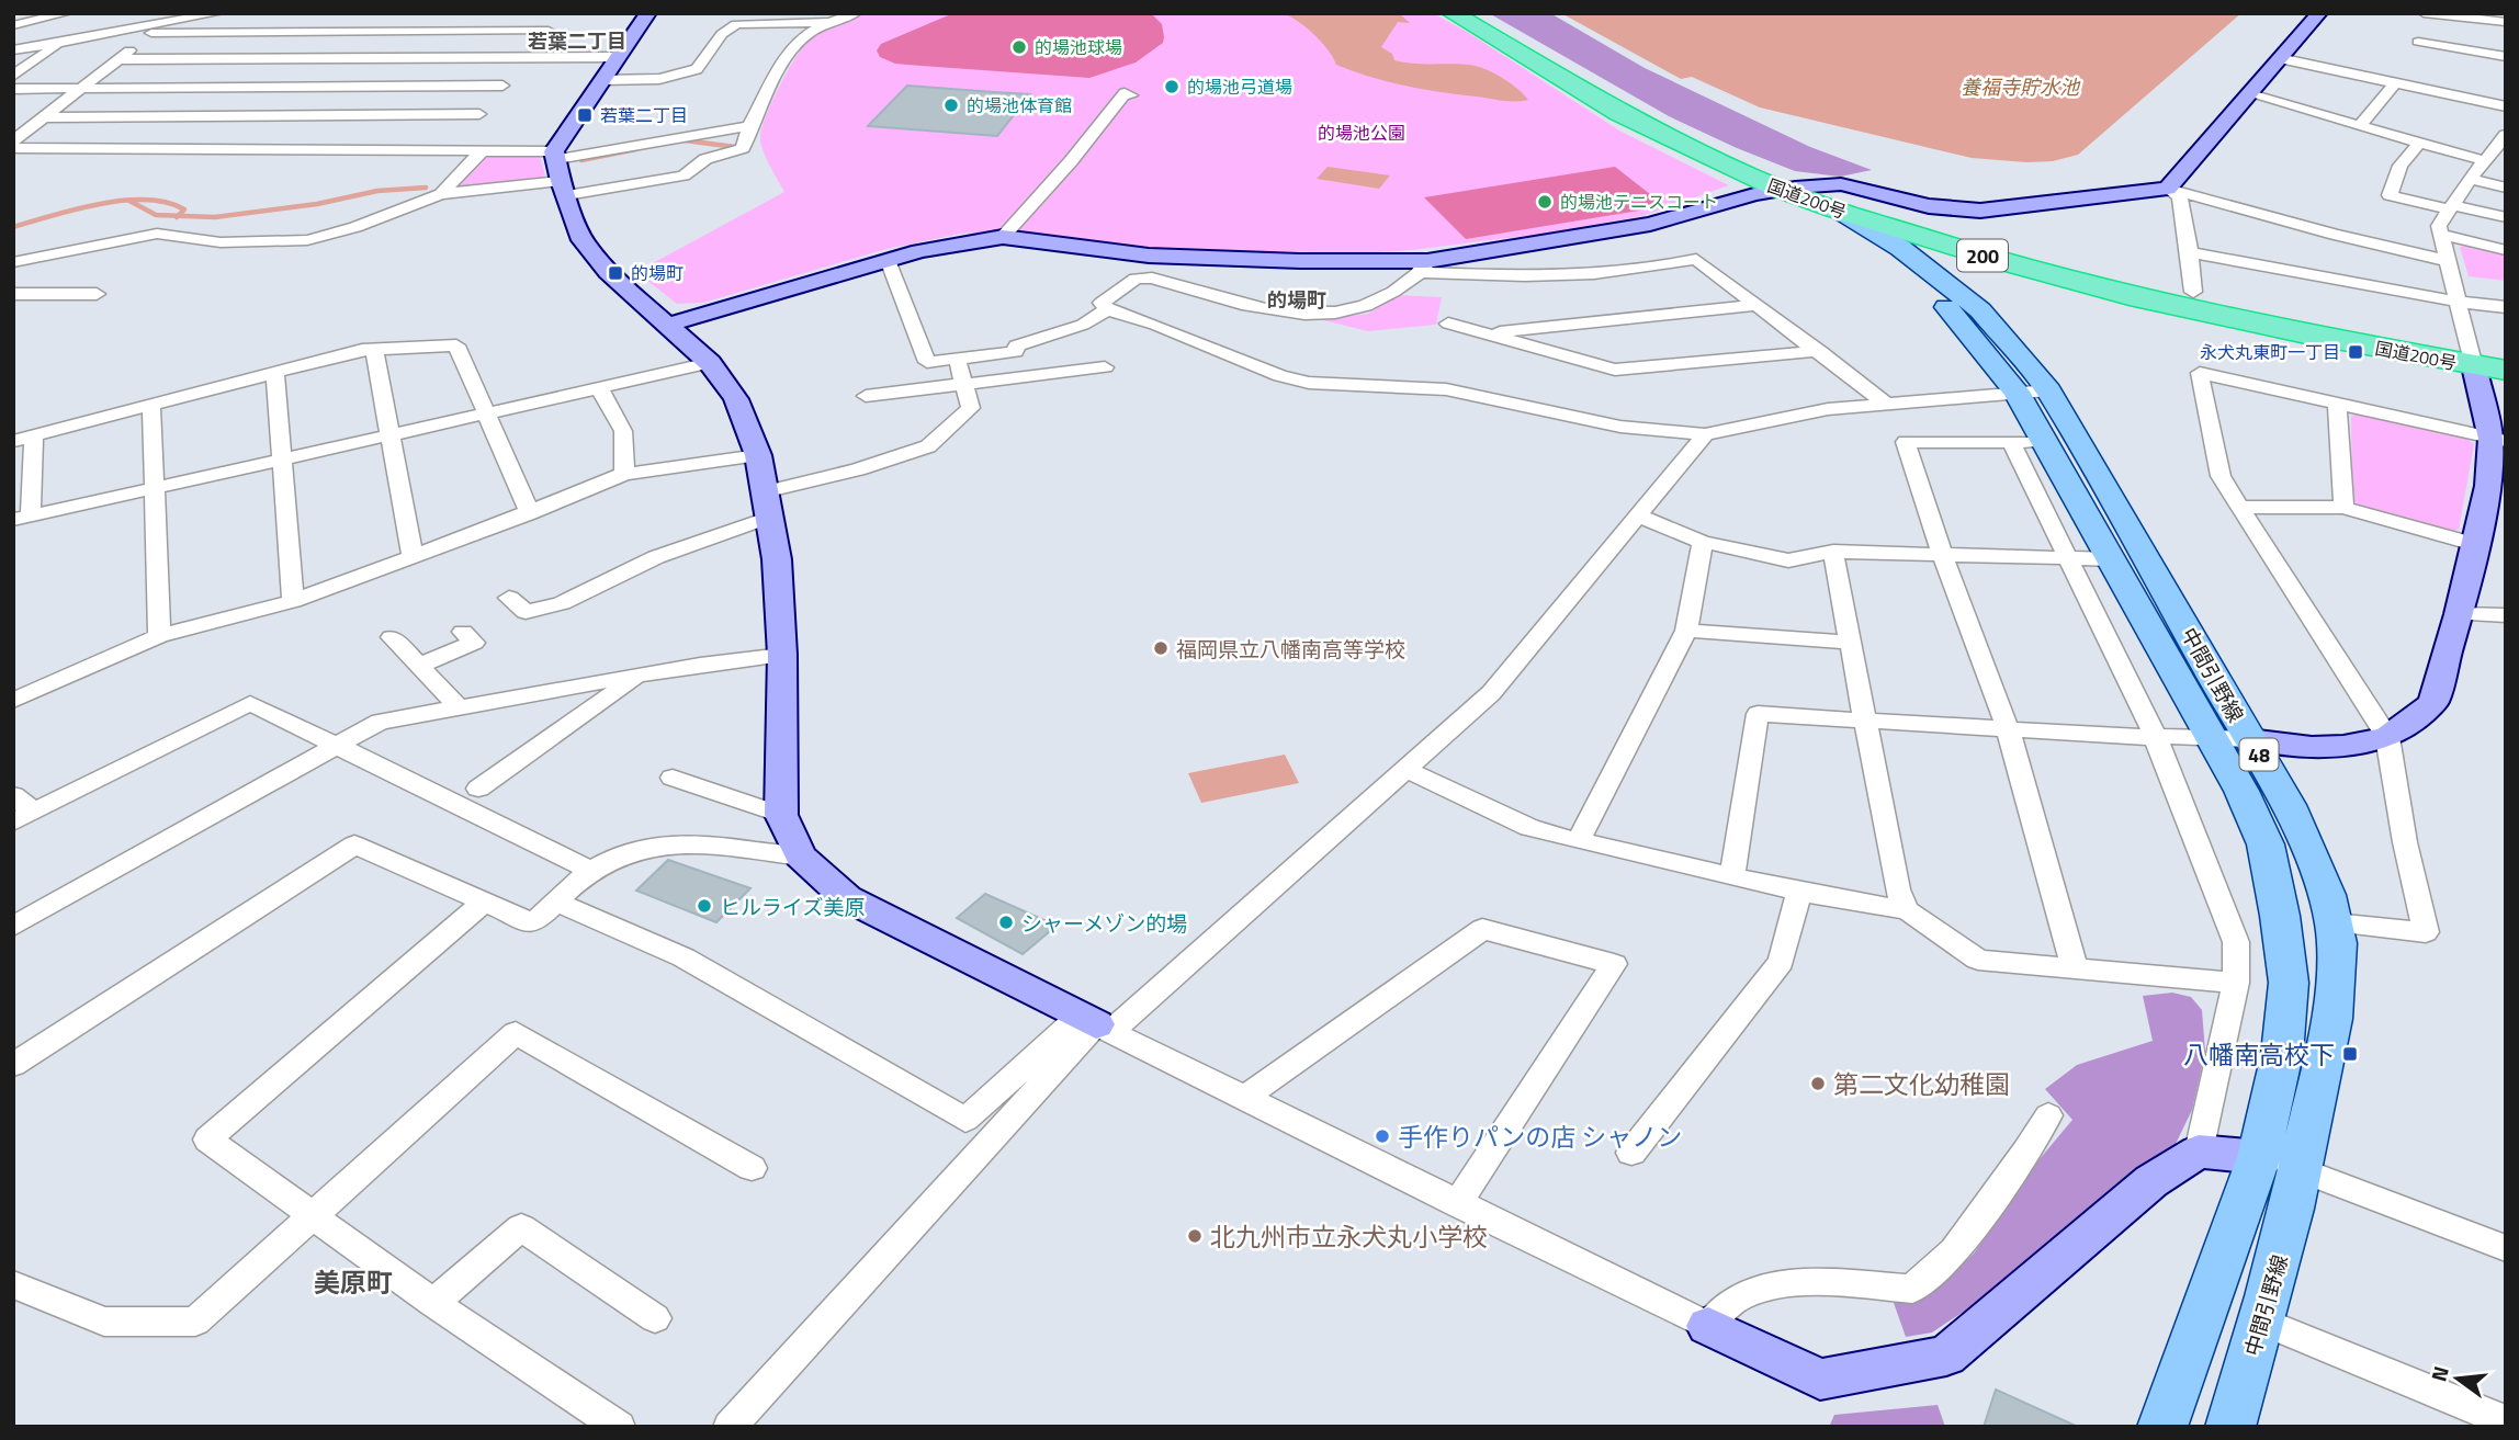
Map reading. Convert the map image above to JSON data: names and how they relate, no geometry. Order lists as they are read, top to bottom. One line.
{"streets":{"highway":["国道200号","200"],"main road":["中間引野線","48"]},"crossings":[["国道200号","中間引野線"]],"districts":["若葉二丁目","的場町","美原町"],"water":["養福寺貯水池"],"parks":["的場池公園"],"places":{"other":["的場池球場","的場池弓道場","的場池体育館","的場池テニスコート","福岡県立八幡南高等学校","ヒルライズ美原","シャーメゾン的場","第二文化幼稚園","手作りパンの店 シャノン","北九州市立永犬丸小学校"],"transit":["若葉二丁目","的場町","永犬丸東町一丁目","八幡南高校下"]},"north":"left"}
